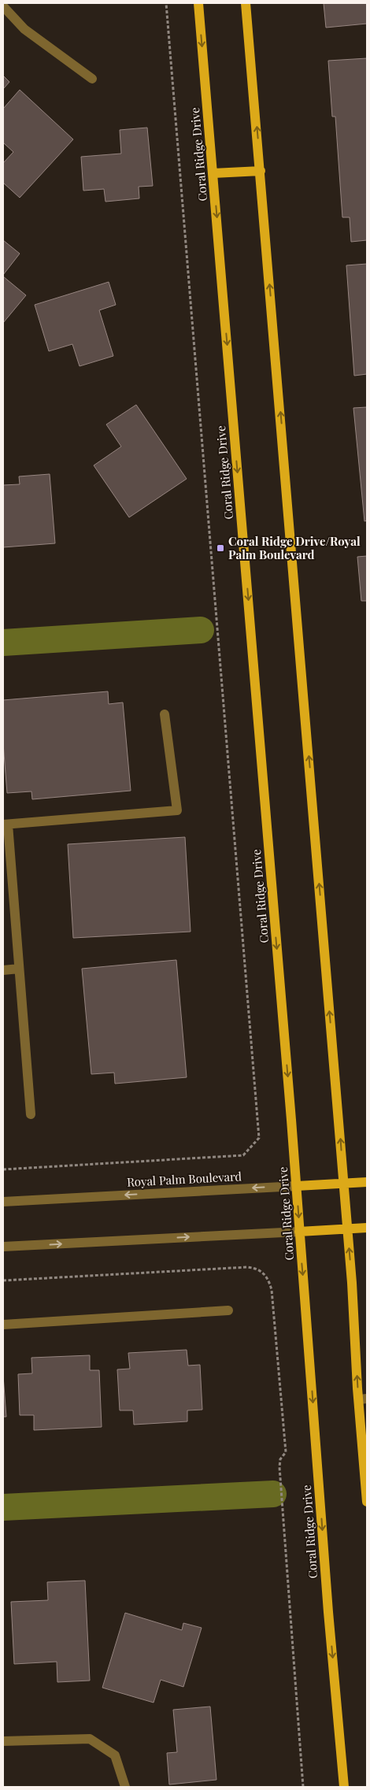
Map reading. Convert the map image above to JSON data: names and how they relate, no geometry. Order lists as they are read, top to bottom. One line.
{"streets":{"main road":["Coral Ridge Drive","Royal Palm Boulevard"]},"crossings":[["Coral Ridge Drive","Royal Palm Boulevard"]],"one_way":["Royal Palm Boulevard"],"places":{"transit":["Coral Ridge Drive/Royal Palm Boulevard"]}}
